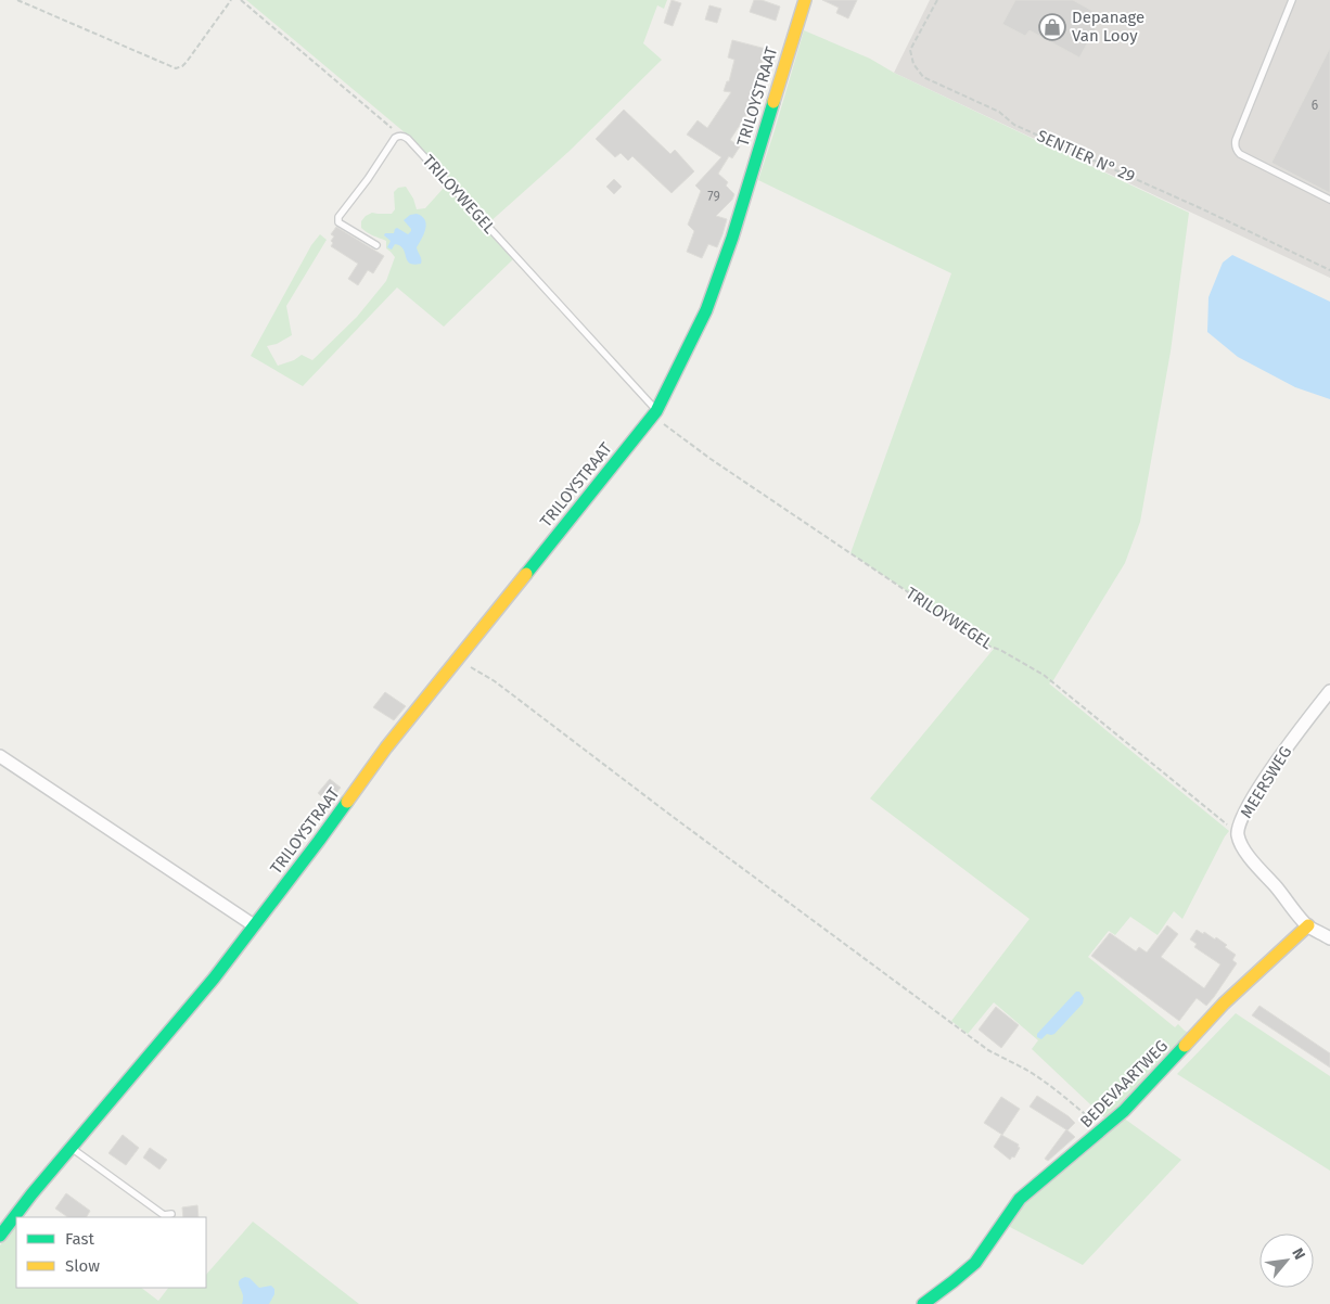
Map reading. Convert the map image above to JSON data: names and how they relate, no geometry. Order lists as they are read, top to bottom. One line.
{"streets":{"street":["TRILOYSTRAAT","MEERSWEG","BEDEVAARTWEG"],"lane":["TRILOYWEGEL"],"path":["SENTIER N° 29"]},"crossings":[["TRILOYSTRAAT","TRILOYWEGEL"],["TRILOYWEGEL","MEERSWEG"],["MEERSWEG","BEDEVAARTWEG"]],"places":{"shop":["Depanage Van Looy"]},"house_numbers":["6","79"],"legend":["Fast","Slow"],"north":"top right"}
